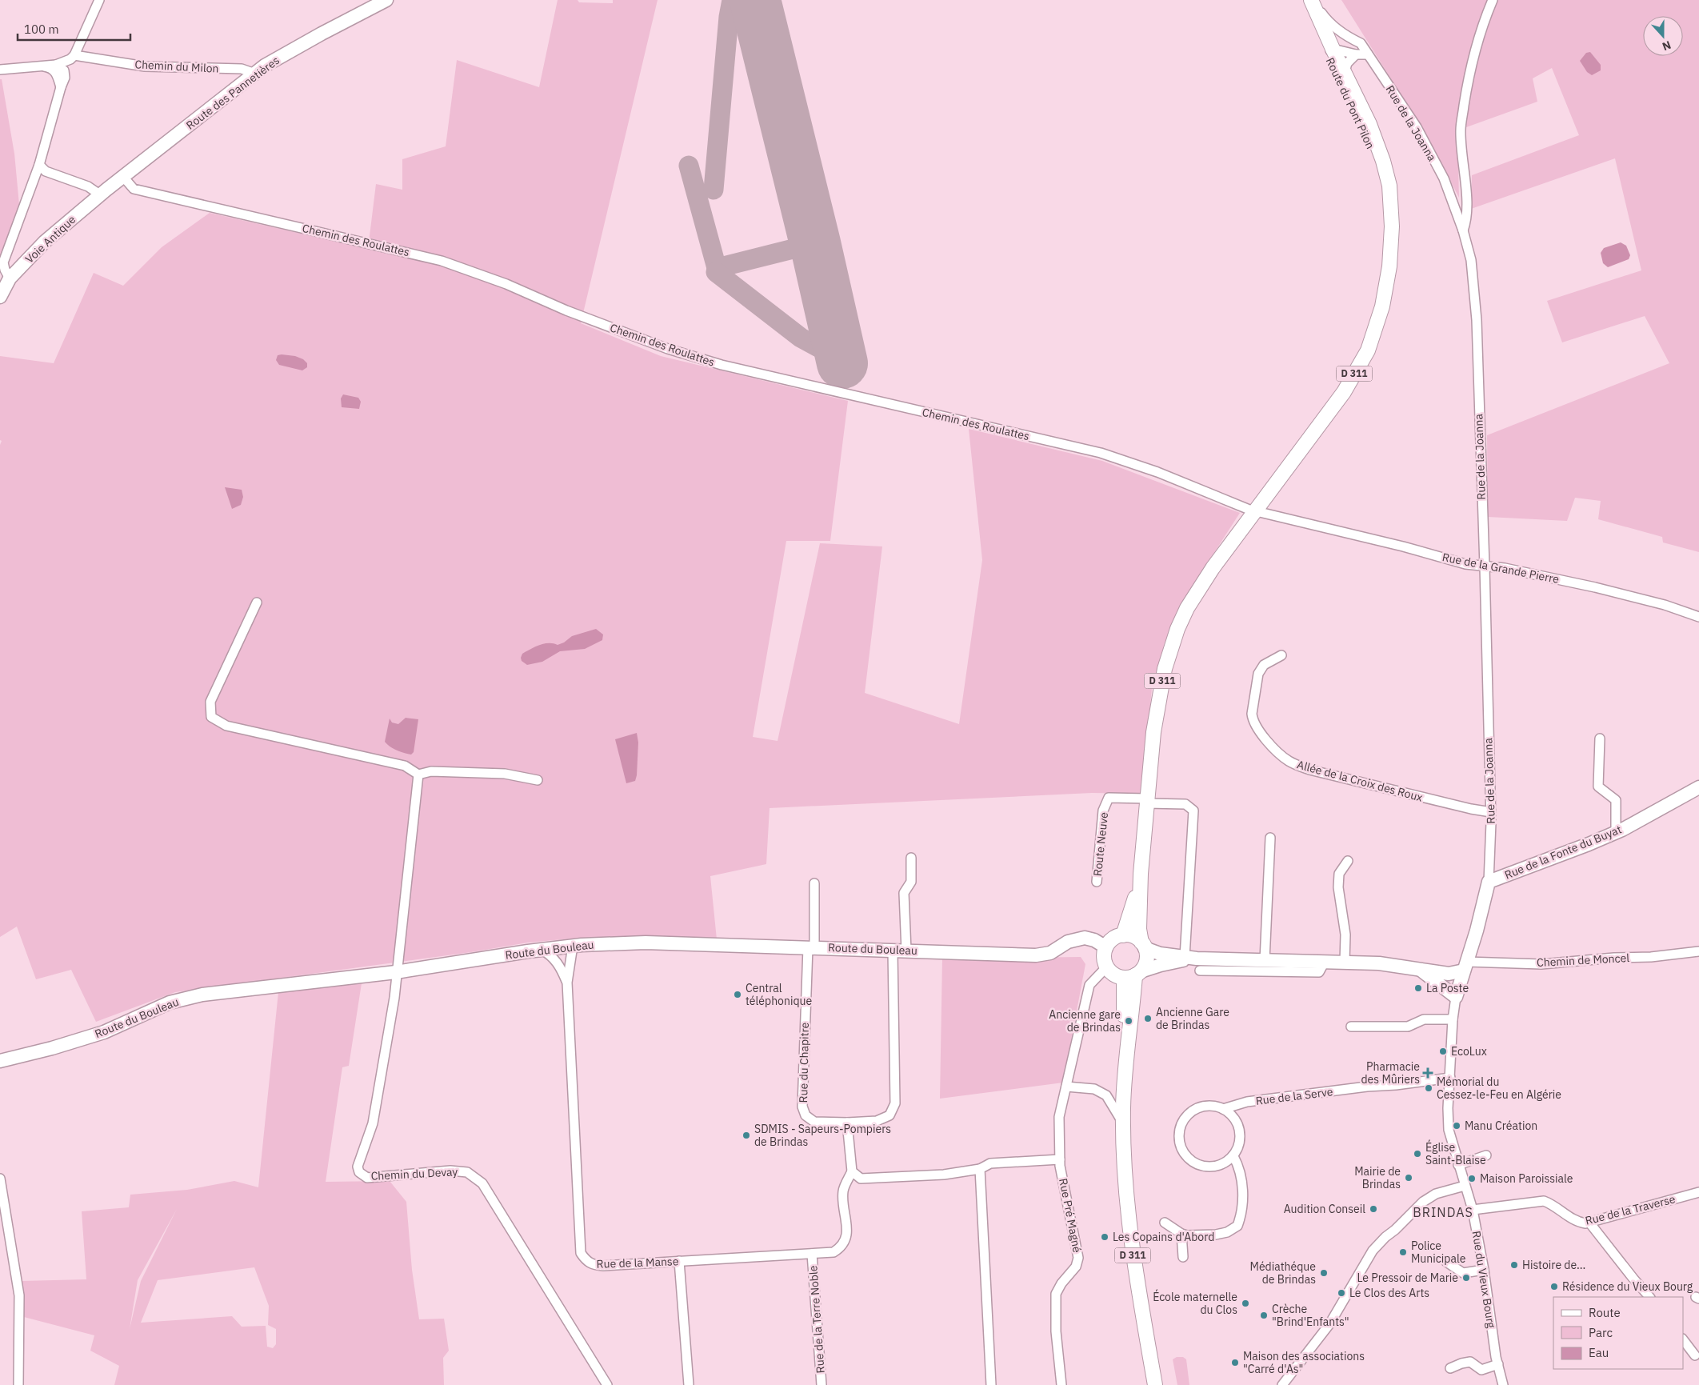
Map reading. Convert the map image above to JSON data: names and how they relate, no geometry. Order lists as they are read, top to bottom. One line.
{"streets":{"main road":["Route du Pont Pilon","D 311"],"street":["Chemin du Milon","Route des Pannetières","Rue de la Joanna","Voie Antique","Chemin des Roulattes","Rue de la Grande Pierre","Allée de la Croix des Roux","Route Neuve","Rue de la Fonte du Buyat","Route du Bouleau","Chemin de Moncel","Rue du Chapitre","Rue de la Serve","Chemin du Devay","Rue de la Traverse","Rue Pré Magné","Rue de la Manse","Rue du Vieux Bourg","Rue de la Terre Noble"]},"crossings":[["Chemin du Milon","Route des Pannetières"],["Route des Pannetières","Voie Antique"],["Route des Pannetières","Chemin des Roulattes"],["Route du Pont Pilon","Rue de la Joanna"],["Route du Pont Pilon","D 311"],["Rue de la Joanna","Rue de la Grande Pierre"],["Rue de la Joanna","Allée de la Croix des Roux"],["Rue de la Joanna","Rue de la Fonte du Buyat"],["Rue de la Joanna","Chemin de Moncel"],["Rue de la Joanna","Rue du Vieux Bourg"],["Chemin des Roulattes","D 311"],["Chemin des Roulattes","Rue de la Grande Pierre"],["D 311","Rue de la Grande Pierre"],["D 311","Route Neuve"],["D 311","Route du Bouleau"],["D 311","Rue Pré Magné"],["Route du Bouleau","Rue du Chapitre"],["Route du Bouleau","Chemin du Devay"],["Route du Bouleau","Rue Pré Magné"],["Chemin de Moncel","Rue du Vieux Bourg"],["Rue de la Serve","Rue du Vieux Bourg"],["Rue de la Traverse","Rue du Vieux Bourg"],["Rue de la Manse","Rue de la Terre Noble"]],"districts":["BRINDAS"],"places":{"other":["La Poste","Central téléphonique","Ancienne Gare de Brindas","Ancienne gare de Brindas","EcoLux","Mémorial du Cessez-le-Feu en Algérie","Manu Création","SDMIS - Sapeurs-Pompiers de Brindas","Église Saint-Blaise","Mairie de Brindas","Maison Paroissiale","Audition Conseil","Les Copains d'Abord","Police Municipale","Histoire de...","Médiathéque de Brindas","Le Pressoir de Marie","Résidence du Vieux Bourg","Le Clos des Arts","École maternelle du Clos","Crèche \"Brind'Enfants\"","Maison des associations \"Carré d'As\""],"health":["Pharmacie des Mûriers"]},"legend":["Route","Parc","Eau"],"scale_bar":"100 m","north":"bottom"}
